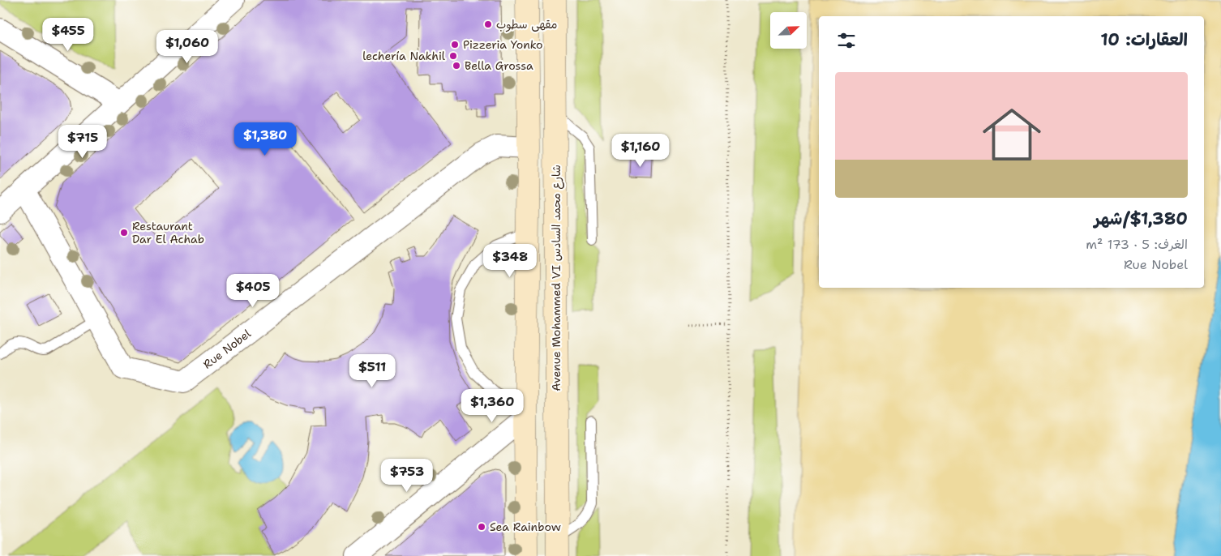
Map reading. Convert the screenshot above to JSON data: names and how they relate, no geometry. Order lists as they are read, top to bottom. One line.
{"streets":{"main road":["Avenue Mohammed VI شارع محمد السادس"],"street":["Rue Nobel"]},"places":["مقهى سطوب","Pizzeria Yonko","lechería Nakhil","Bella Grossa","Restaurant Dar El Achab","Sea Rainbow"],"north":"top right","page":{"heading":"العقارات: 10","price":["$455","$1,060","$1,380","$715","$1,160","$348","$405","$511","$1,360","$753"],"list":[{"name":"$1,380/شهر","note":"الغرف: 5 · 173 m² · Rue Nobel"}]}}
